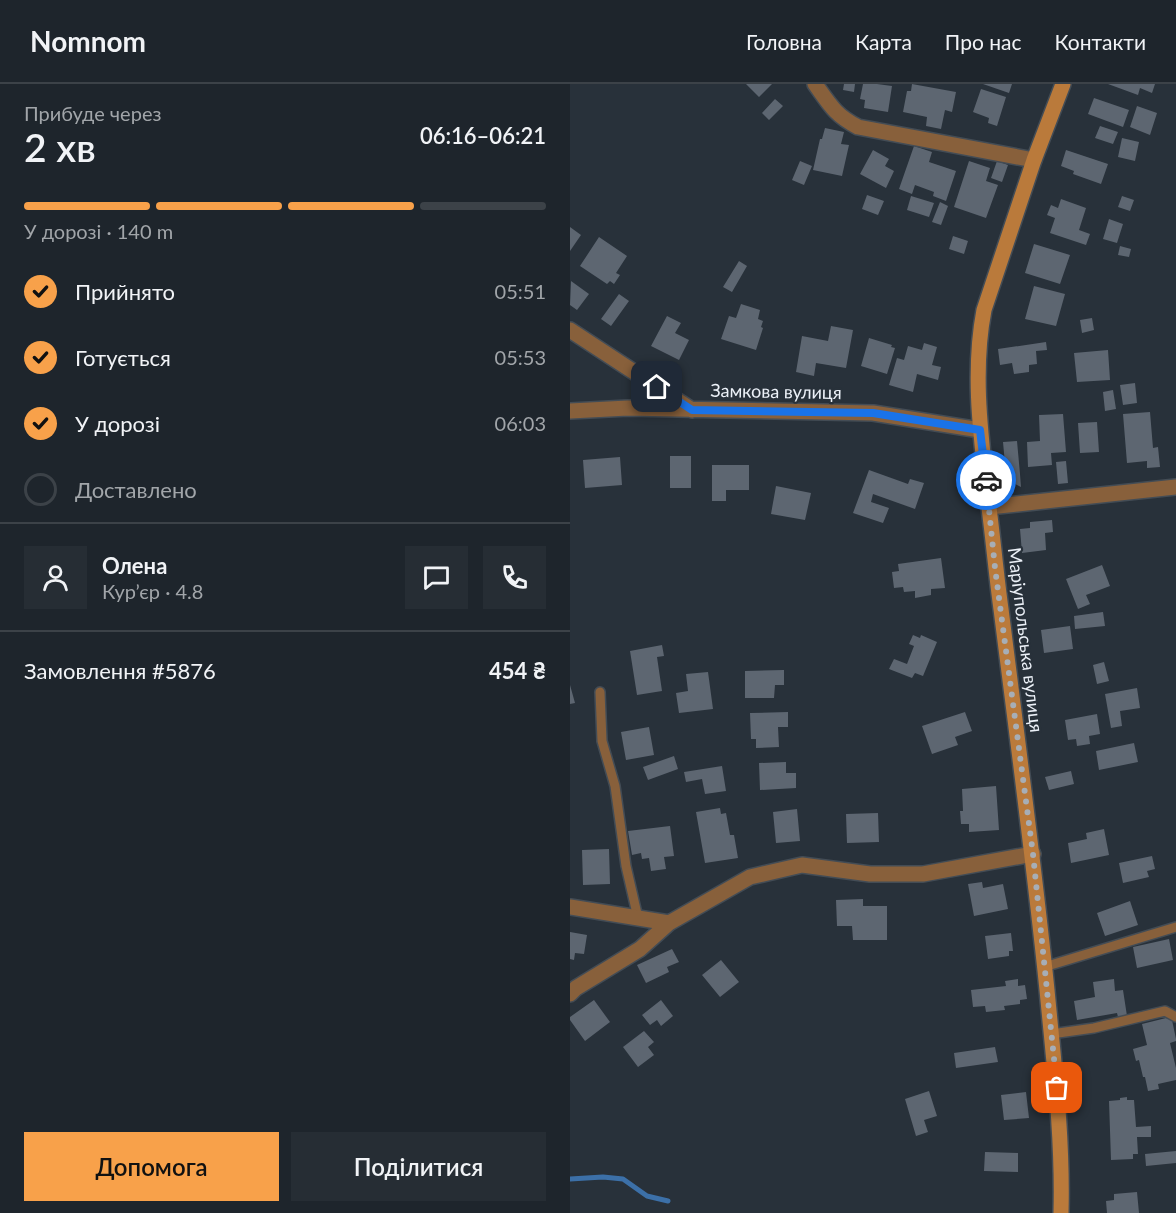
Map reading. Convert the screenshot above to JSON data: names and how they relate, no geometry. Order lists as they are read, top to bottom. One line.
{"streets":{"main road":["Маріупольська вулиця"],"street":["Замкова вулиця"]},"crossings":[["Замкова вулиця","Маріупольська вулиця"]],"page":{"header":"Nomnom","nav":["Головна","Карта","Про нас","Контакти"],"heading":["2 хв","Прибуде через","06:16–06:21"],"panel":["Олена","Кур’єр · 4.8","Замовлення #5876","454 ₴"],"bar":"У дорозі · 140 m","list":[["Прийнято","05:51"],["Готується","05:53"],["У дорозі","06:03"],"Доставлено"],"buttons":["Допомога","Поділитися"]}}
